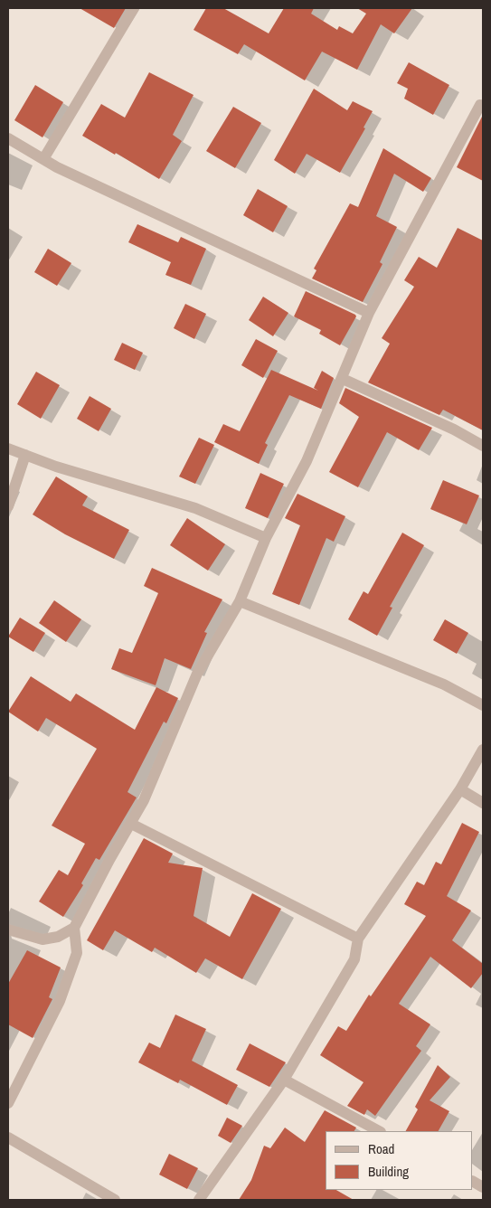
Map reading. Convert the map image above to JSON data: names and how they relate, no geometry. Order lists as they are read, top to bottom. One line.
{"legend":["Road","Building"]}
